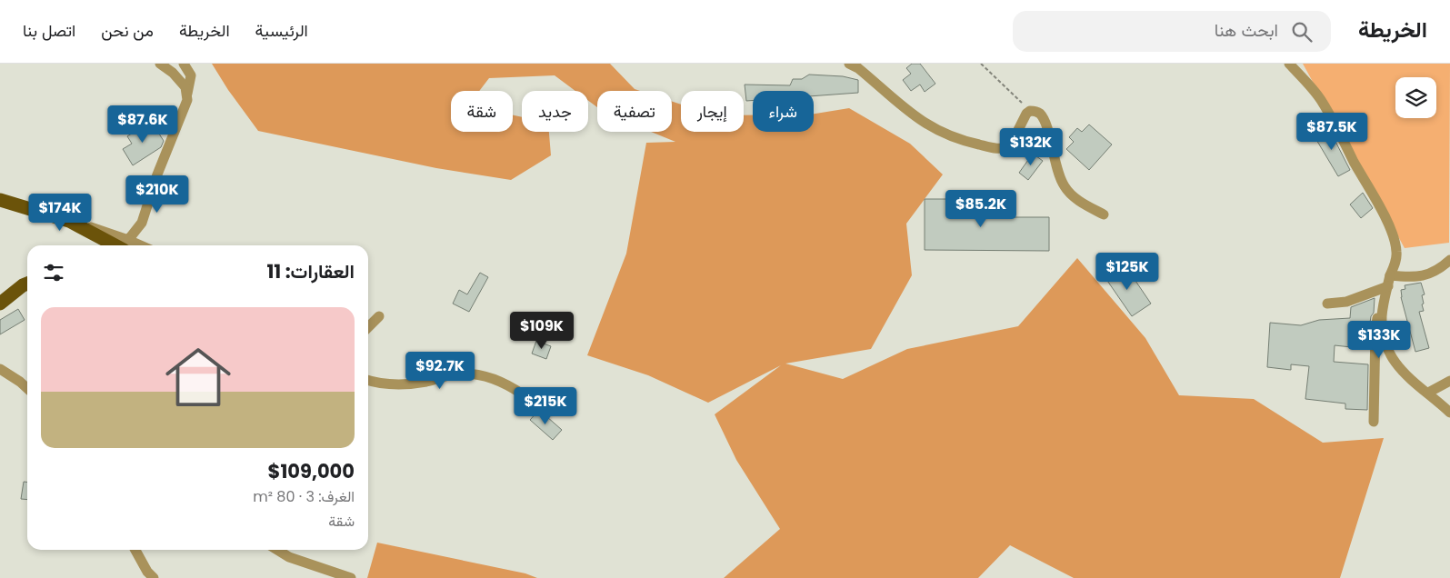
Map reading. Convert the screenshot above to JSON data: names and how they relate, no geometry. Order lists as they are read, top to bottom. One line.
{"page":{"header":"الخريطة","search":"ابحث هنا","nav":["الرئيسية","الخريطة","من نحن","اتصل بنا"],"chip":["شراء","إيجار","تصفية","جديد","شقة"],"price":["$87.6K","$87.5K","$132K","$210K","$85.2K","$174K","$125K","$109K","$133K","$92.7K","$215K"],"heading":"العقارات: 11","list":[{"name":"$109,000","note":"الغرف: 3 · 80 m² · شقة"}]}}
